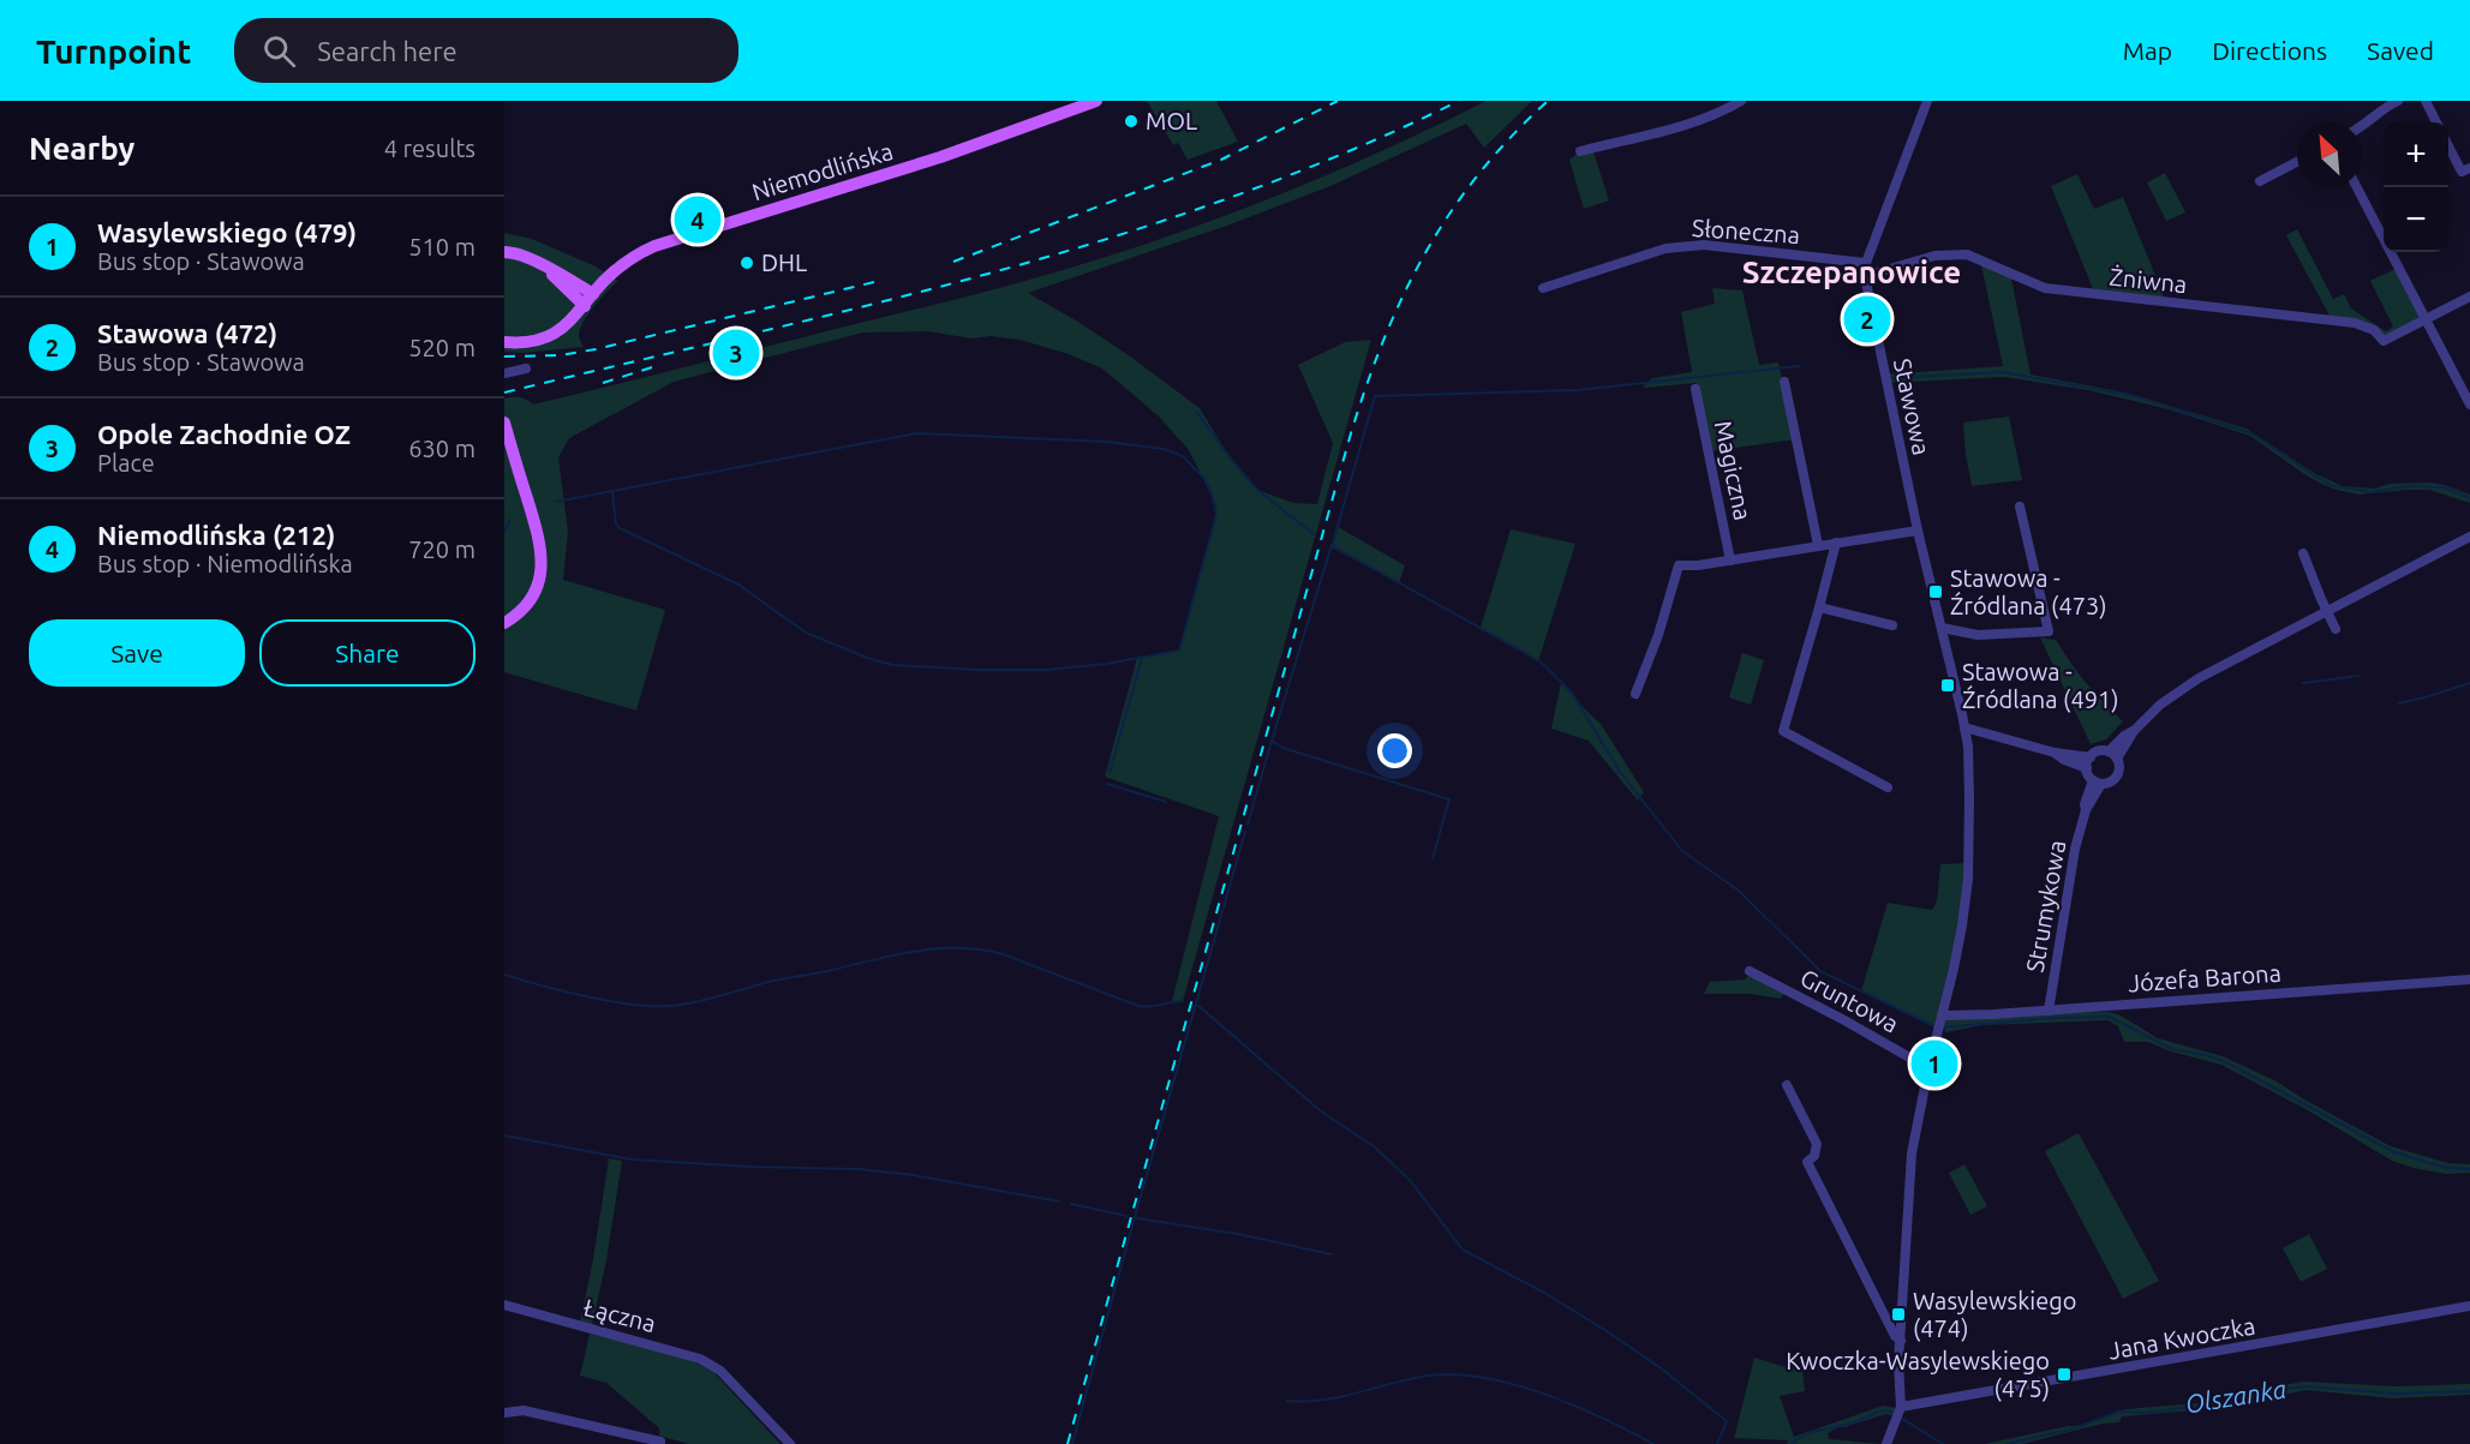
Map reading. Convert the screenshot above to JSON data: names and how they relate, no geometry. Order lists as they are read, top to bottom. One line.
{"streets":{"main road":["Niemodlińska"],"street":["Słoneczna","Żniwna","Stawowa","Magiczna","Strumykowa","Józefa Barona","Gruntowa","Łączna","Jana Kwoczka"]},"crossings":[["Słoneczna","Stawowa"],["Żniwna","Stawowa"],["Stawowa","Józefa Barona"],["Stawowa","Gruntowa"],["Stawowa","Jana Kwoczka"],["Strumykowa","Józefa Barona"]],"districts":["Szczepanowice"],"water":["Olszanka"],"places":{"other":["MOL","DHL"],"transit":["Stawowa - Źródlana (473)","Stawowa - Źródlana (491)","Wasylewskiego (474)","Kwoczka-Wasylewskiego (475)"]},"north":"top left","page":{"header":"Turnpoint","search":"Search here","nav":["Map","Directions","Saved"],"heading":["Nearby","4 results"],"map_buttons":["+","−"],"pins":["4","2","3","1"],"list":[{"mark":"1","name":"Wasylewskiego (479)","note":"Bus stop · Stawowa","value":"510 m"},{"mark":"2","name":"Stawowa (472)","note":"Bus stop · Stawowa","value":"520 m"},{"mark":"3","name":"Opole Zachodnie OZ","note":"Place","value":"630 m"},{"mark":"4","name":"Niemodlińska (212)","note":"Bus stop · Niemodlińska","value":"720 m"}],"buttons":["Save","Share"]}}
